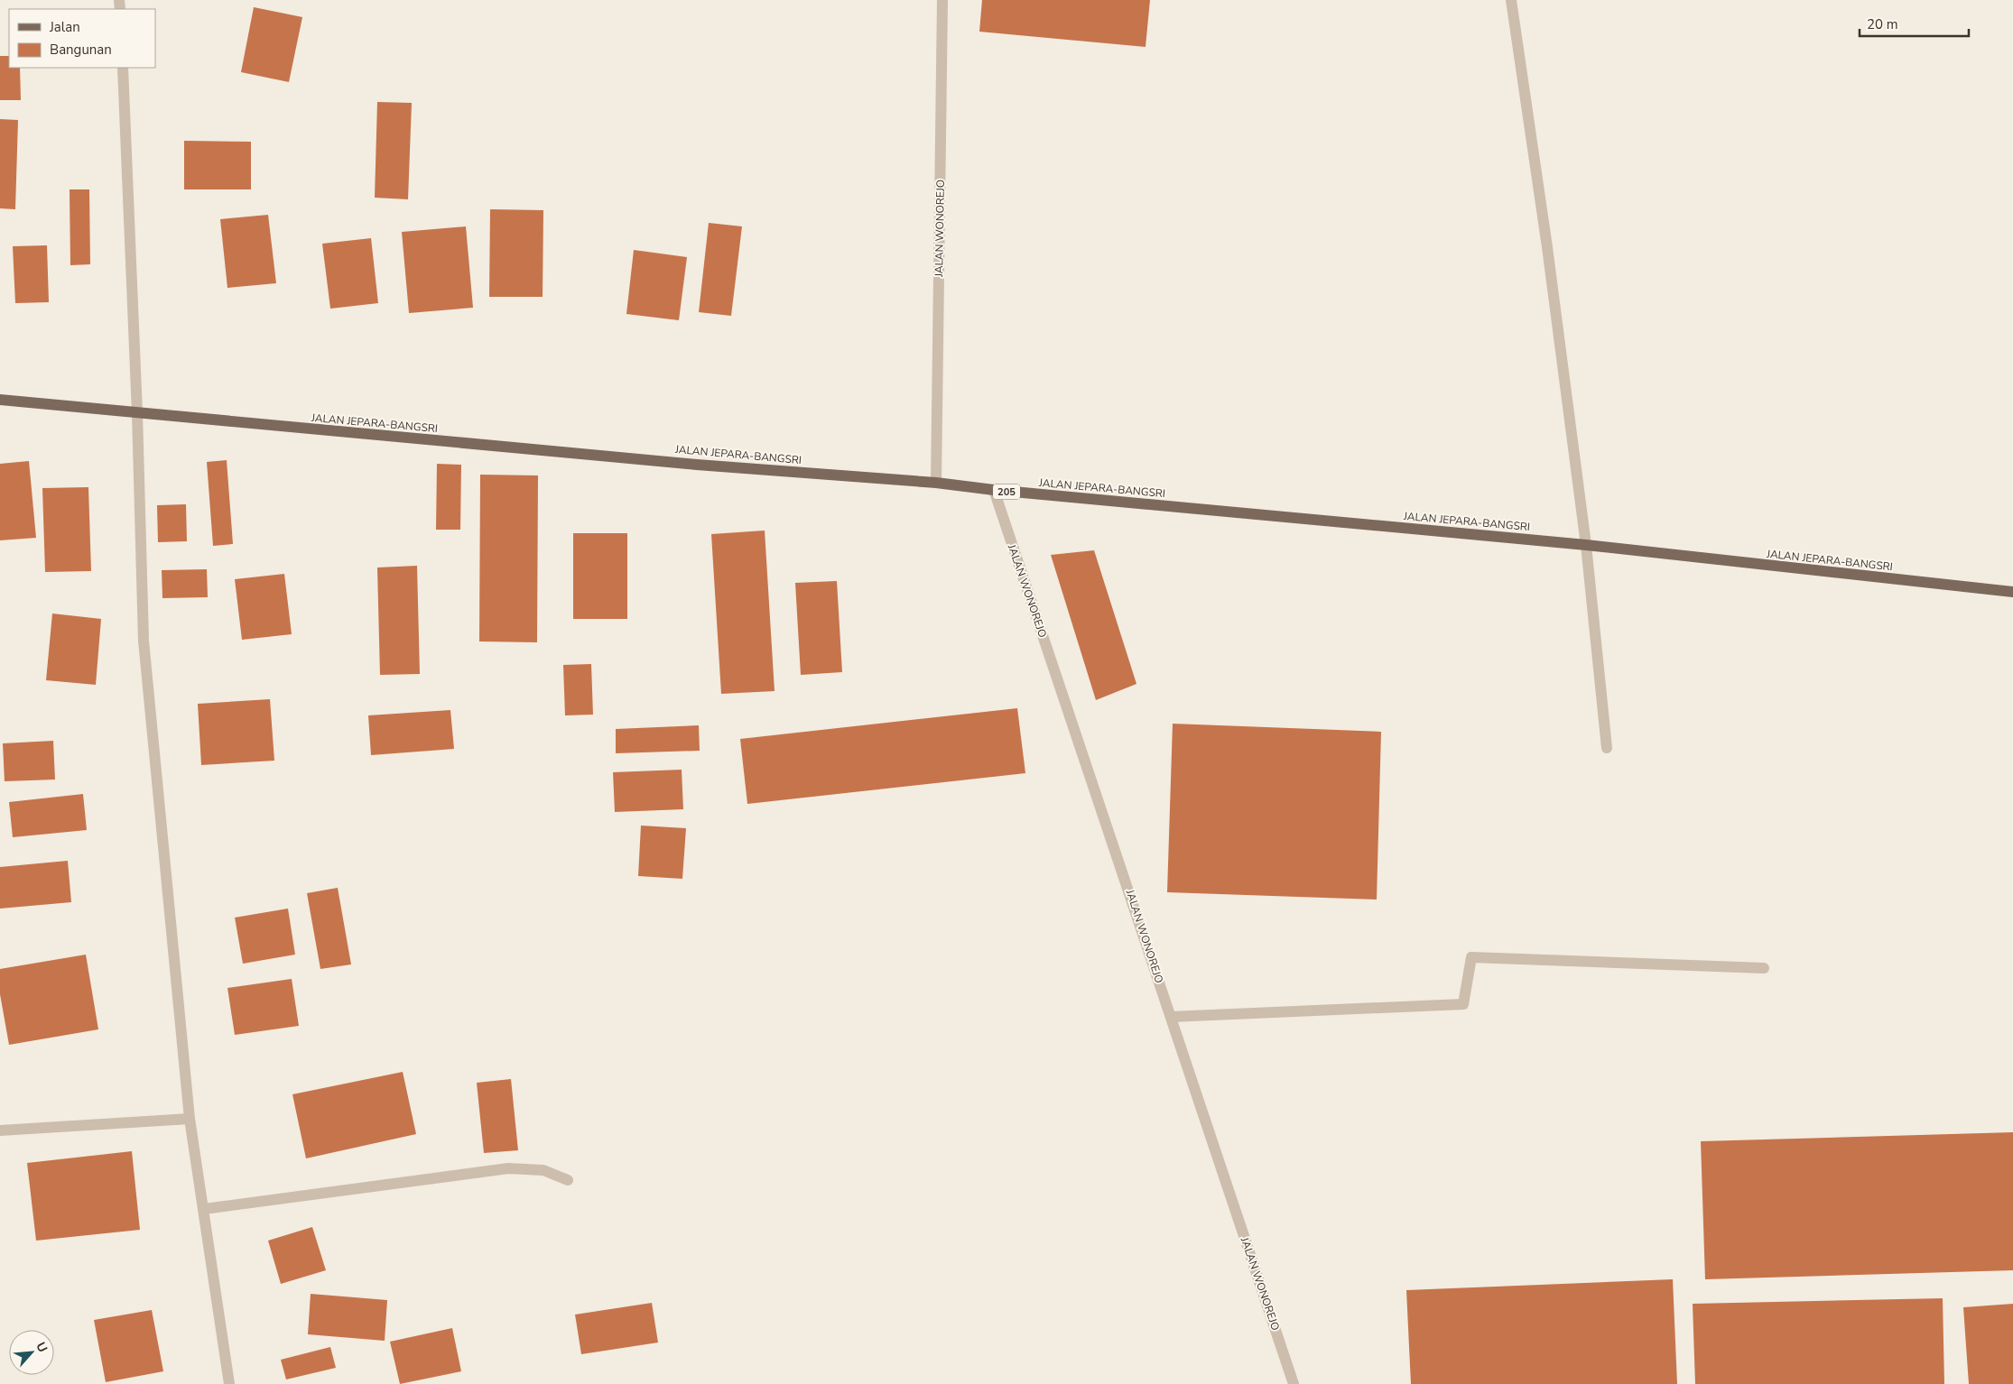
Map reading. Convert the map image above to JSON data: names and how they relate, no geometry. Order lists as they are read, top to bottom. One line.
{"streets":{"main road":["JALAN JEPARA-BANGSRI","205"],"street":["JALAN WONOREJO"]},"crossings":[["JALAN WONOREJO","JALAN JEPARA-BANGSRI"]],"legend":["Jalan","Bangunan"],"scale_bar":"20 m","north":"top right"}
